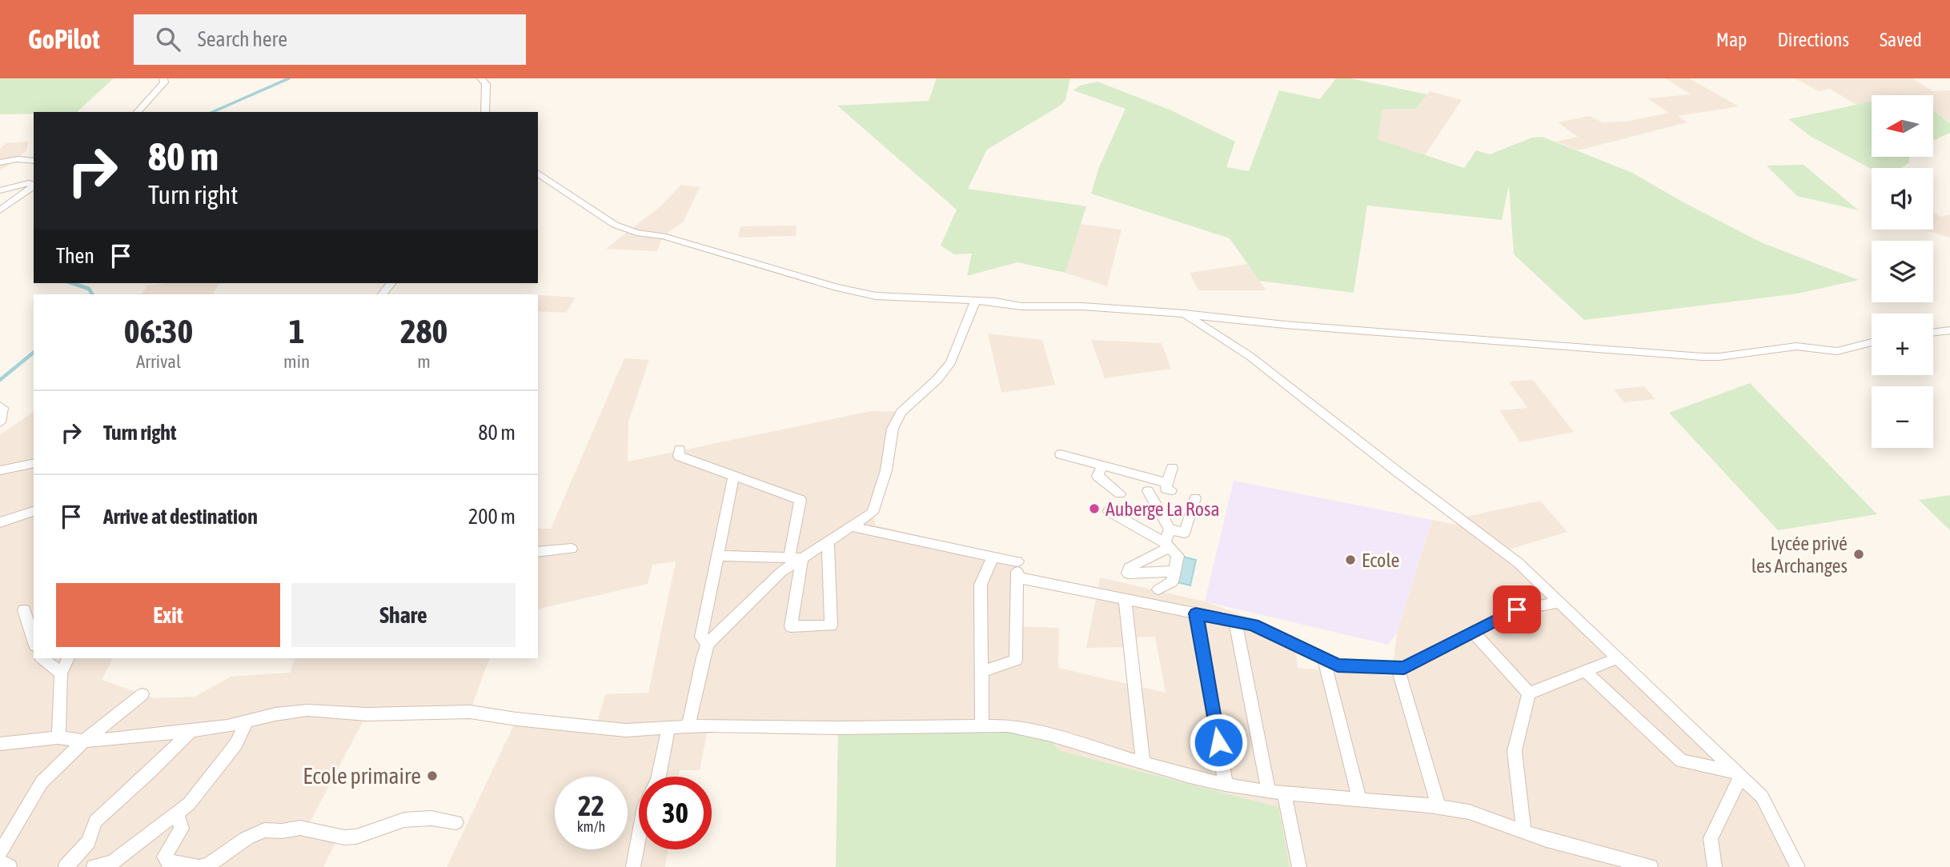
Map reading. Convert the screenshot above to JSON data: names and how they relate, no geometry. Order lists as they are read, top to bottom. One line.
{"places":["Auberge La Rosa","Lycée privé les Archanges","Ecole","Ecole primaire"],"north":"left","page":{"header":"GoPilot","search":"Search here","nav":["Map","Directions","Saved"],"map_buttons":["+","−"],"turn":["80 m","Turn right"],"then":"Then","eta":["06:30","Arrival","1","min","280","m"],"list":[{"name":"Turn right","value":"80 m"},{"name":"Arrive at destination","value":"200 m"}],"buttons":["Exit","Share"],"speed":"22 km/h","limit":"30"}}
